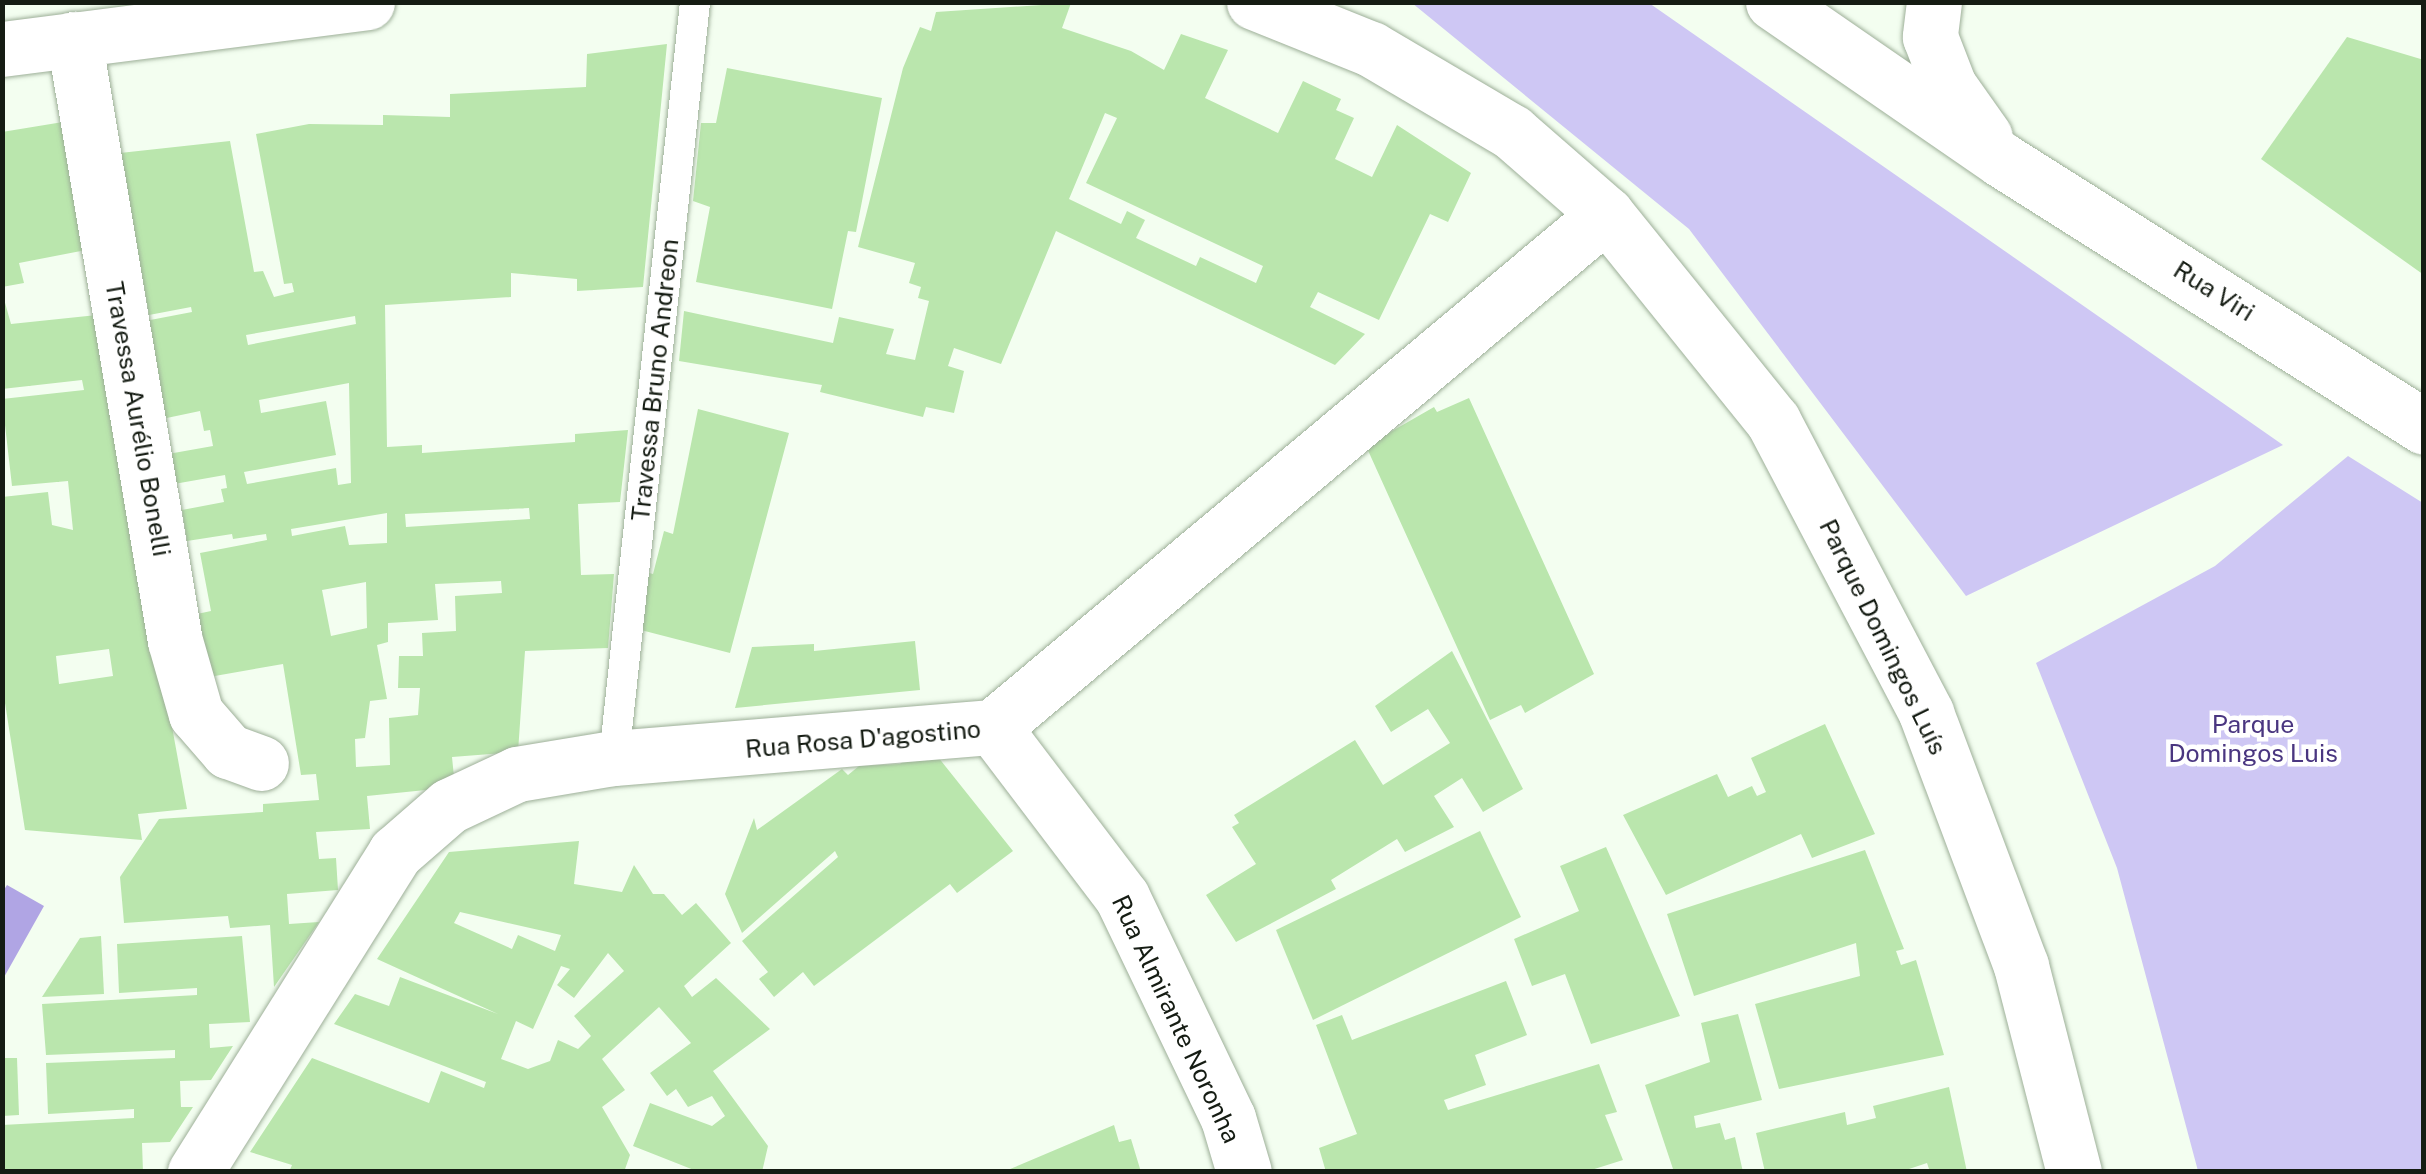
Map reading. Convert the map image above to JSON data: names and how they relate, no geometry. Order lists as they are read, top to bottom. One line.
{"streets":{"street":["Rua Viri","Travessa Aurélio Bonelli","Parque Domingos Luís","Rua Rosa D'agostino","Rua Almirante Noronha"],"lane":["Travessa Bruno Andreon"]},"crossings":[["Travessa Bruno Andreon","Rua Rosa D'agostino"],["Parque Domingos Luís","Rua Rosa D'agostino"],["Rua Rosa D'agostino","Rua Almirante Noronha"]],"parks":["Parque Domingos Luis"]}
